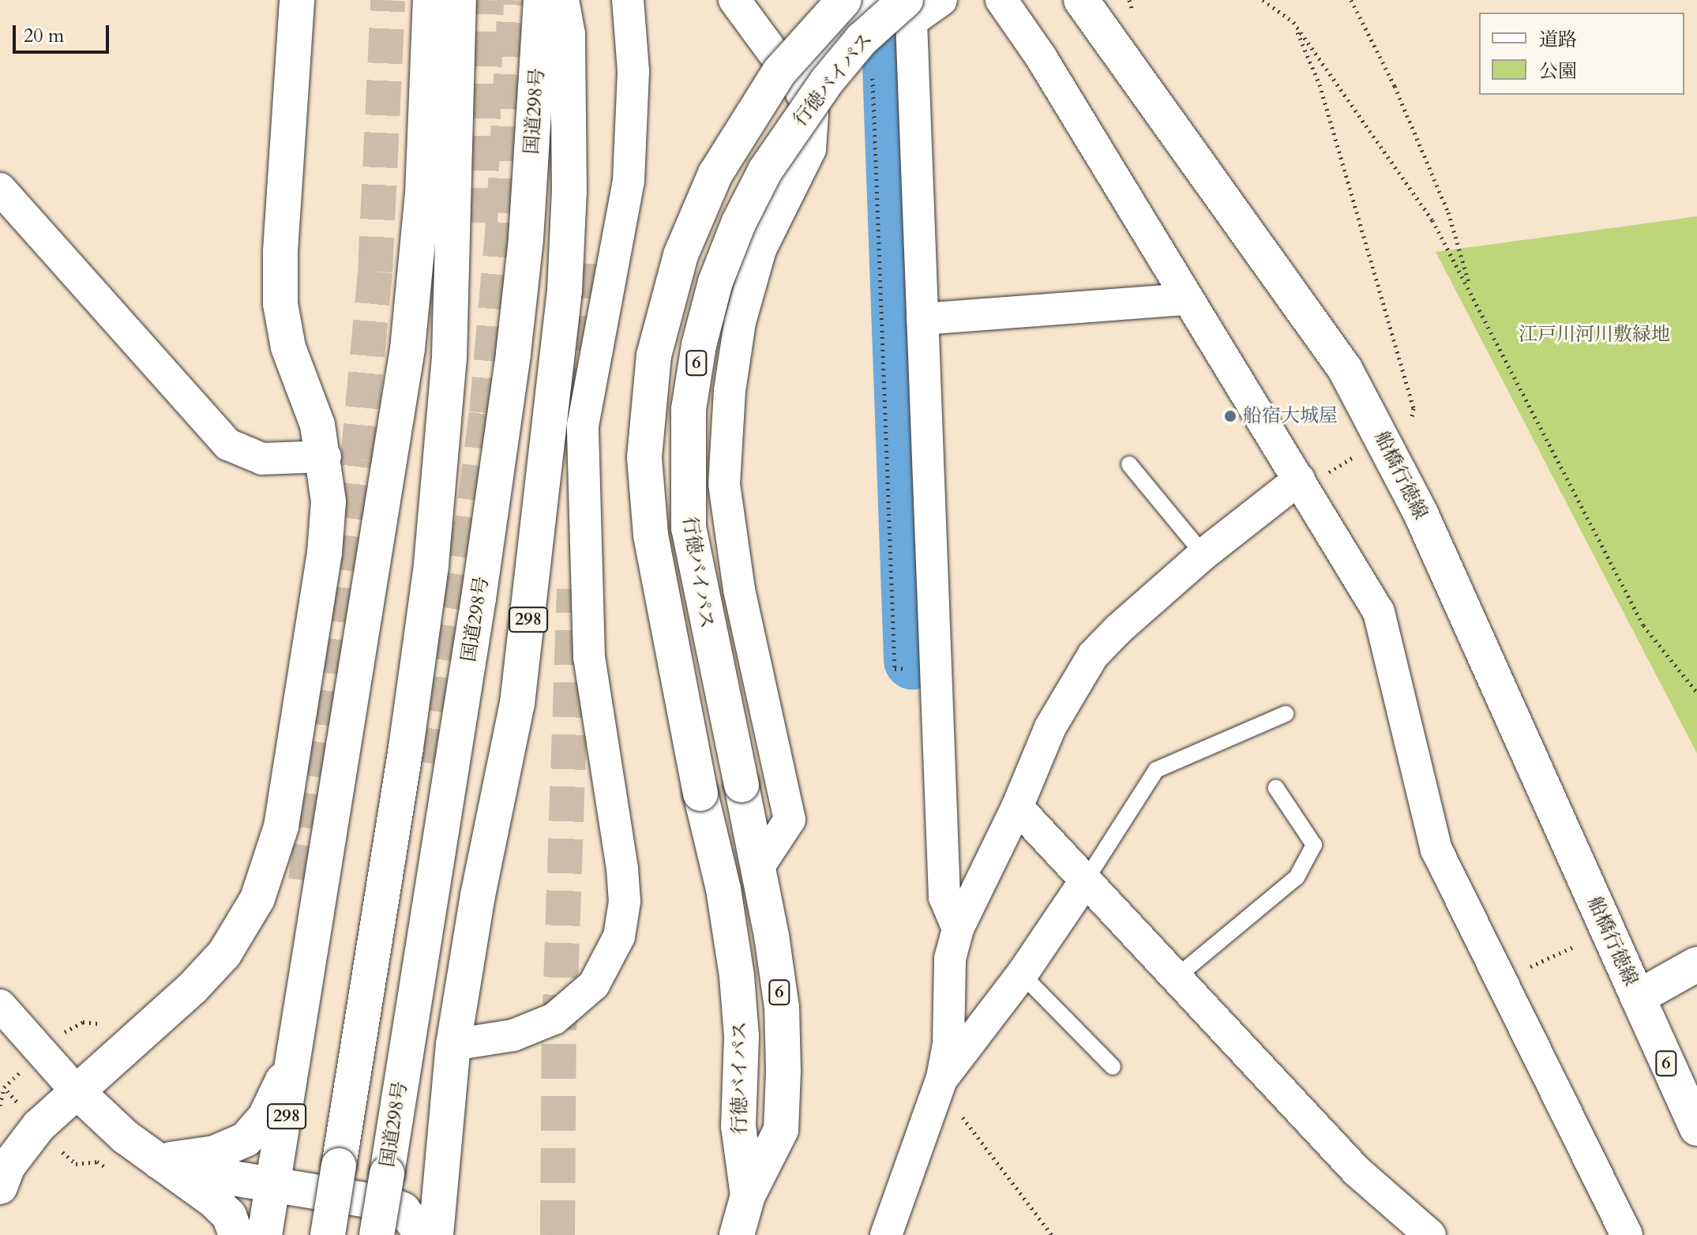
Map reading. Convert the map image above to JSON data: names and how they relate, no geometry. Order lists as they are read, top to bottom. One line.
{"streets":{"main road":["行徳バイパス","国道298号","6","船橋行徳線","298"]},"crossings":[["6","船橋行徳線"]],"parks":["江戸川河川敷緑地"],"places":["船宿大城屋"],"legend":["道路","公園"],"scale_bar":"20 m"}
